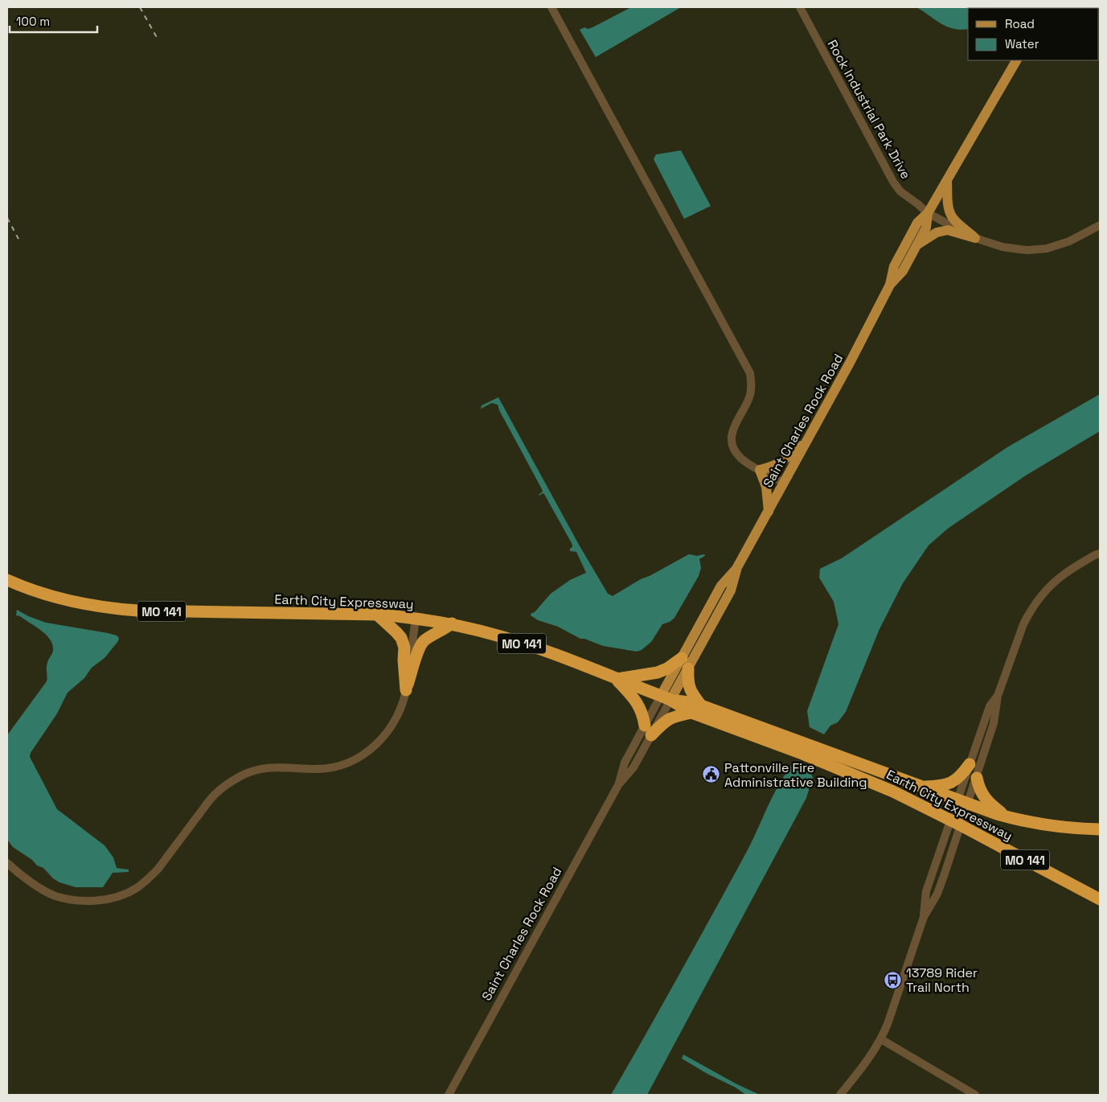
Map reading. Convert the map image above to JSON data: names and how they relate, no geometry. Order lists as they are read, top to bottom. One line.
{"streets":{"highway":["Earth City Expressway","MO 141"],"main road":["Saint Charles Rock Road"],"street":["Rock Industrial Park Drive"]},"crossings":[["Rock Industrial Park Drive","Saint Charles Rock Road"],["Saint Charles Rock Road","Earth City Expressway"]],"places":{"public building":["Pattonville Fire Administrative Building"],"bus stop":["13789 Rider Trail North"]},"legend":["Road","Water"],"scale_bar":"100 m"}
